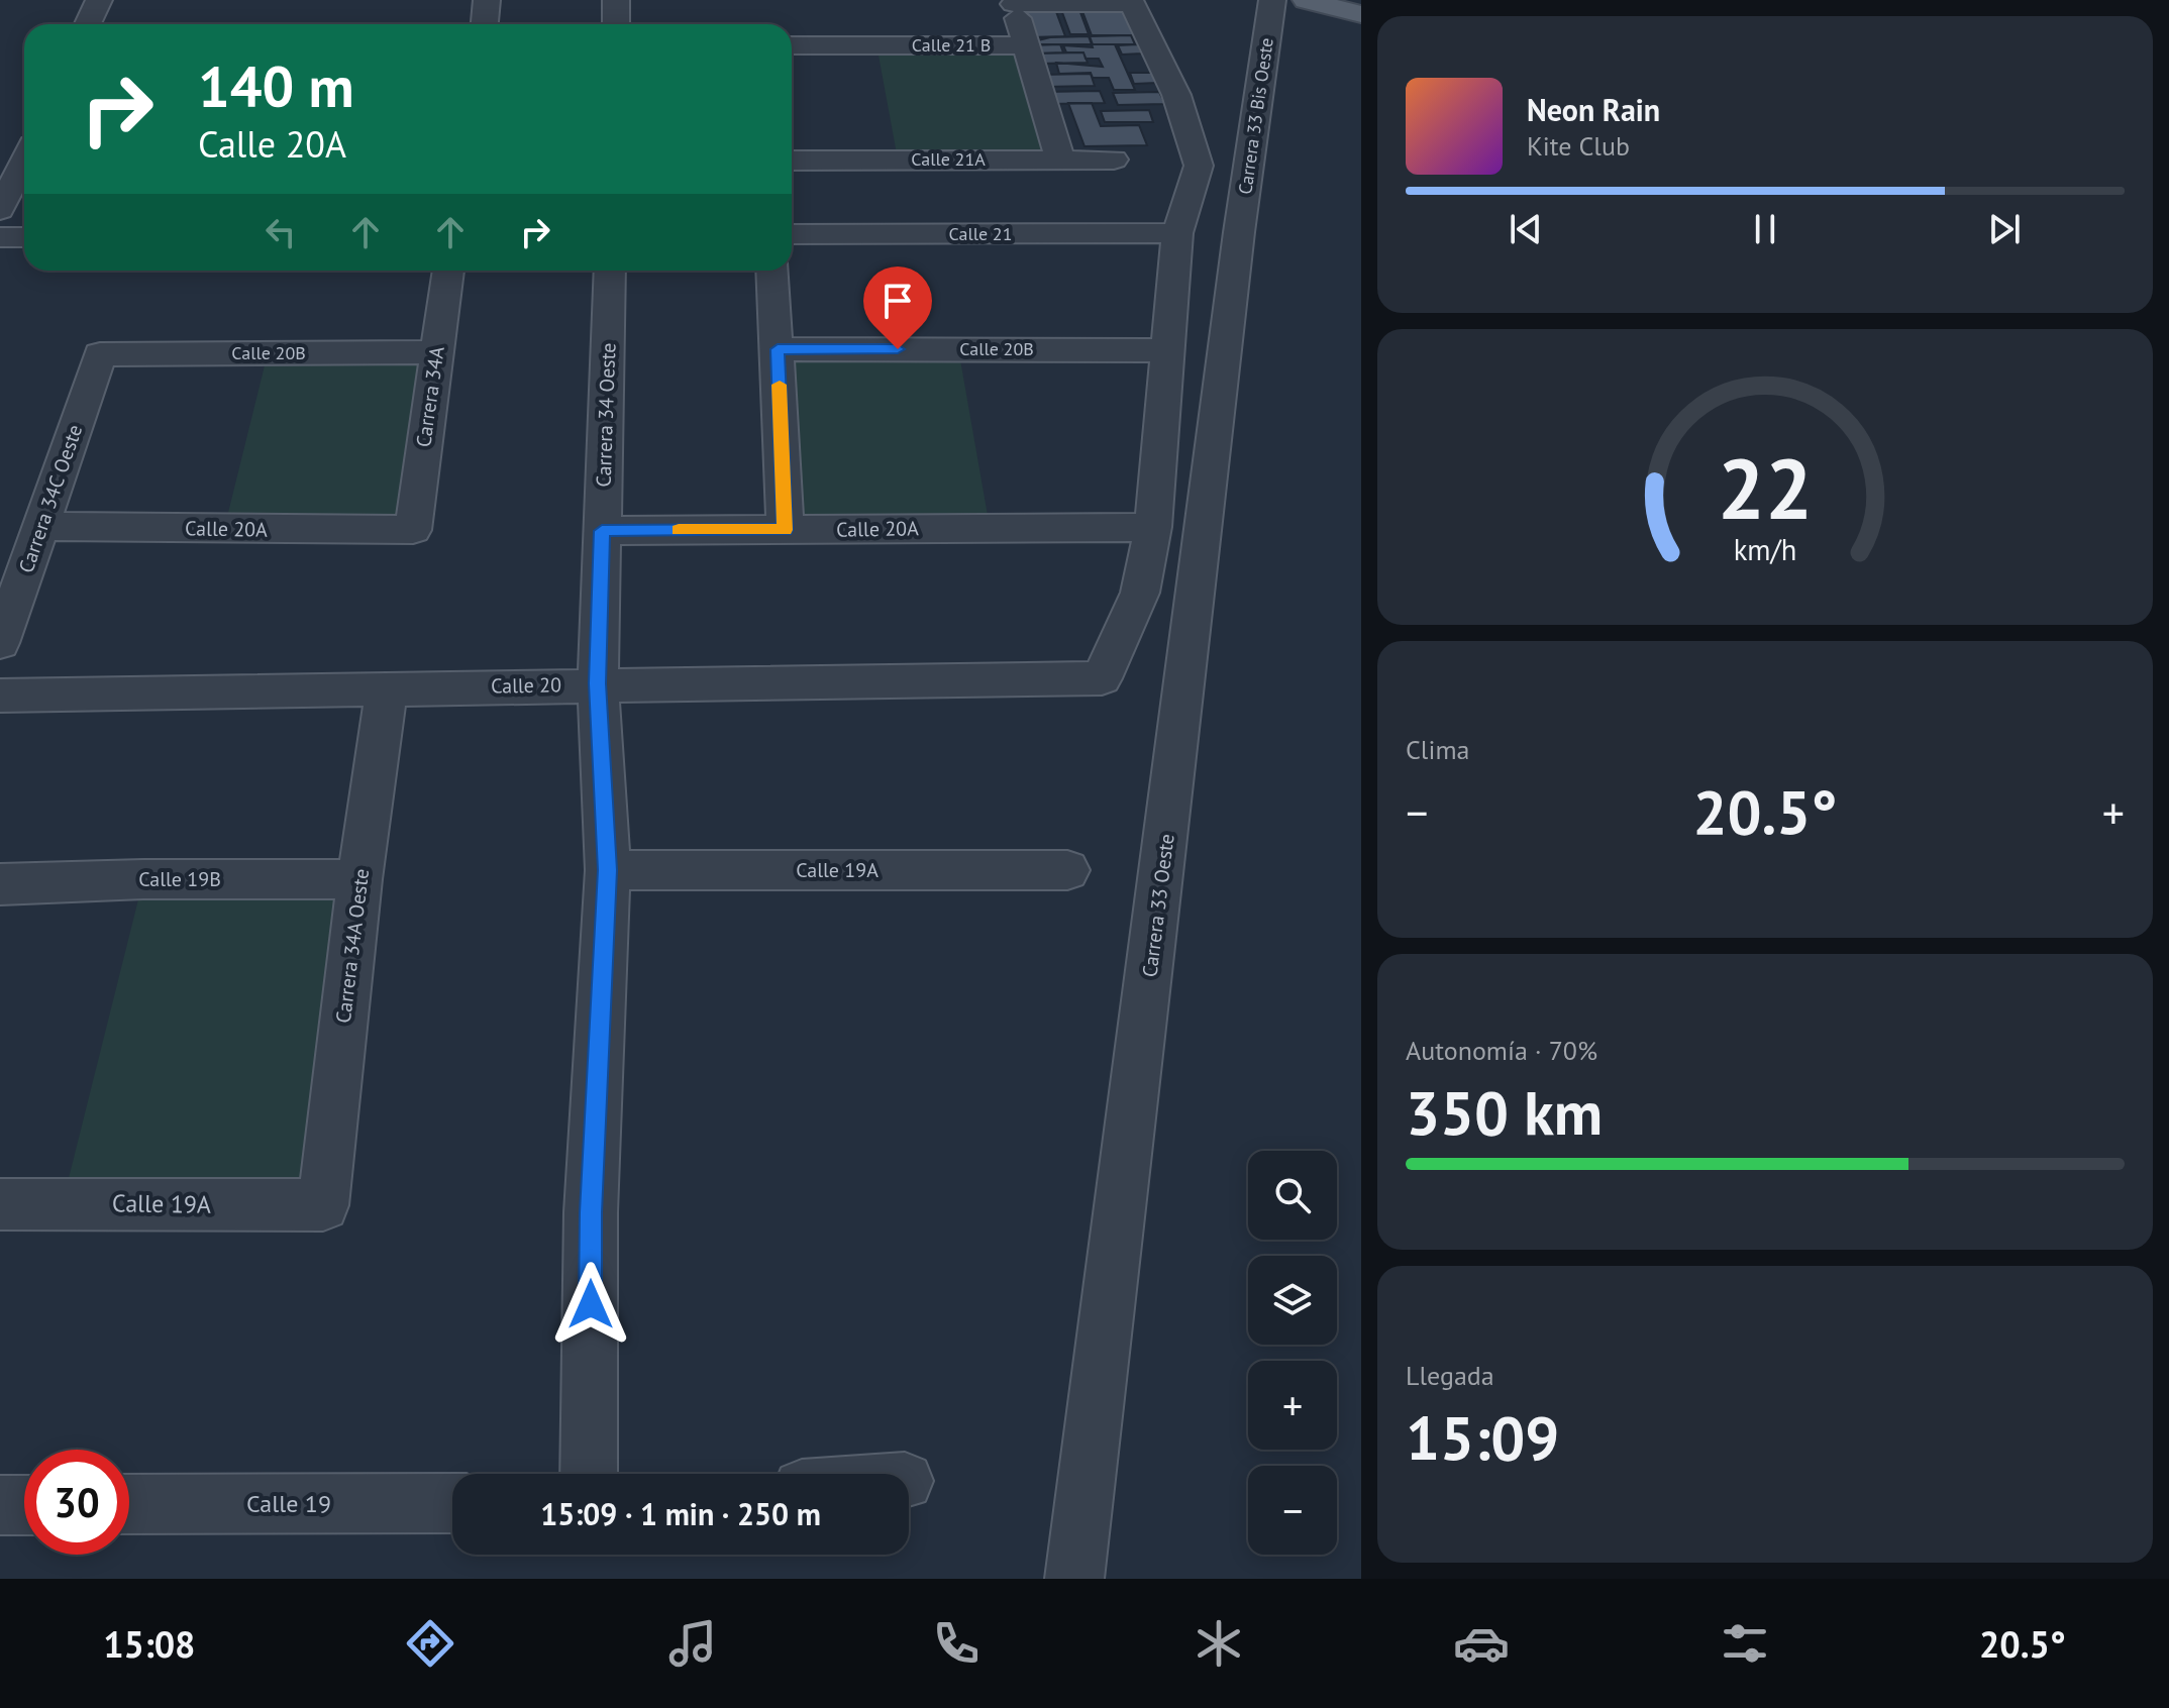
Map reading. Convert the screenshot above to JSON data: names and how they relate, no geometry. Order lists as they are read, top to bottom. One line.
{"streets":{"street":["Calle 21 B","Carrera 33 Bis Oeste","Calle 21A","Calle 21","Calle 20B","Carrera 34A","Carrera 34 Oeste","Carrera 34C Oeste","Calle 20A","Calle 20","Calle 19A","Calle 19B","Carrera 33 Oeste","Carrera 34A Oeste","Calle 19"]},"crossings":[["Carrera 33 Bis Oeste","Carrera 33 Oeste"],["Calle 20B","Carrera 34A"],["Calle 20B","Carrera 34C Oeste"],["Carrera 34A","Calle 20A"],["Carrera 34 Oeste","Calle 20A"],["Carrera 34 Oeste","Calle 20"],["Carrera 34 Oeste","Calle 19A"],["Carrera 34C Oeste","Calle 20A"],["Calle 20A","Calle 20"],["Calle 20","Carrera 34A Oeste"],["Calle 19A","Carrera 34A Oeste"],["Calle 19B","Carrera 34A Oeste"]],"page":{"turn":["140 m","Calle 20A"],"song":["Neon Rain","Kite Club"],"tile":["Clima",["Autonomía · 70%","350 km"],["Llegada","15:09"]],"heat":["−","20.5°","+"],"map_buttons":["+","−"],"limit":"30","trip":"15:09 · 1 min · 250 m","tabs":["15:08","20.5°"],"gauge":["22","km/h"]}}
